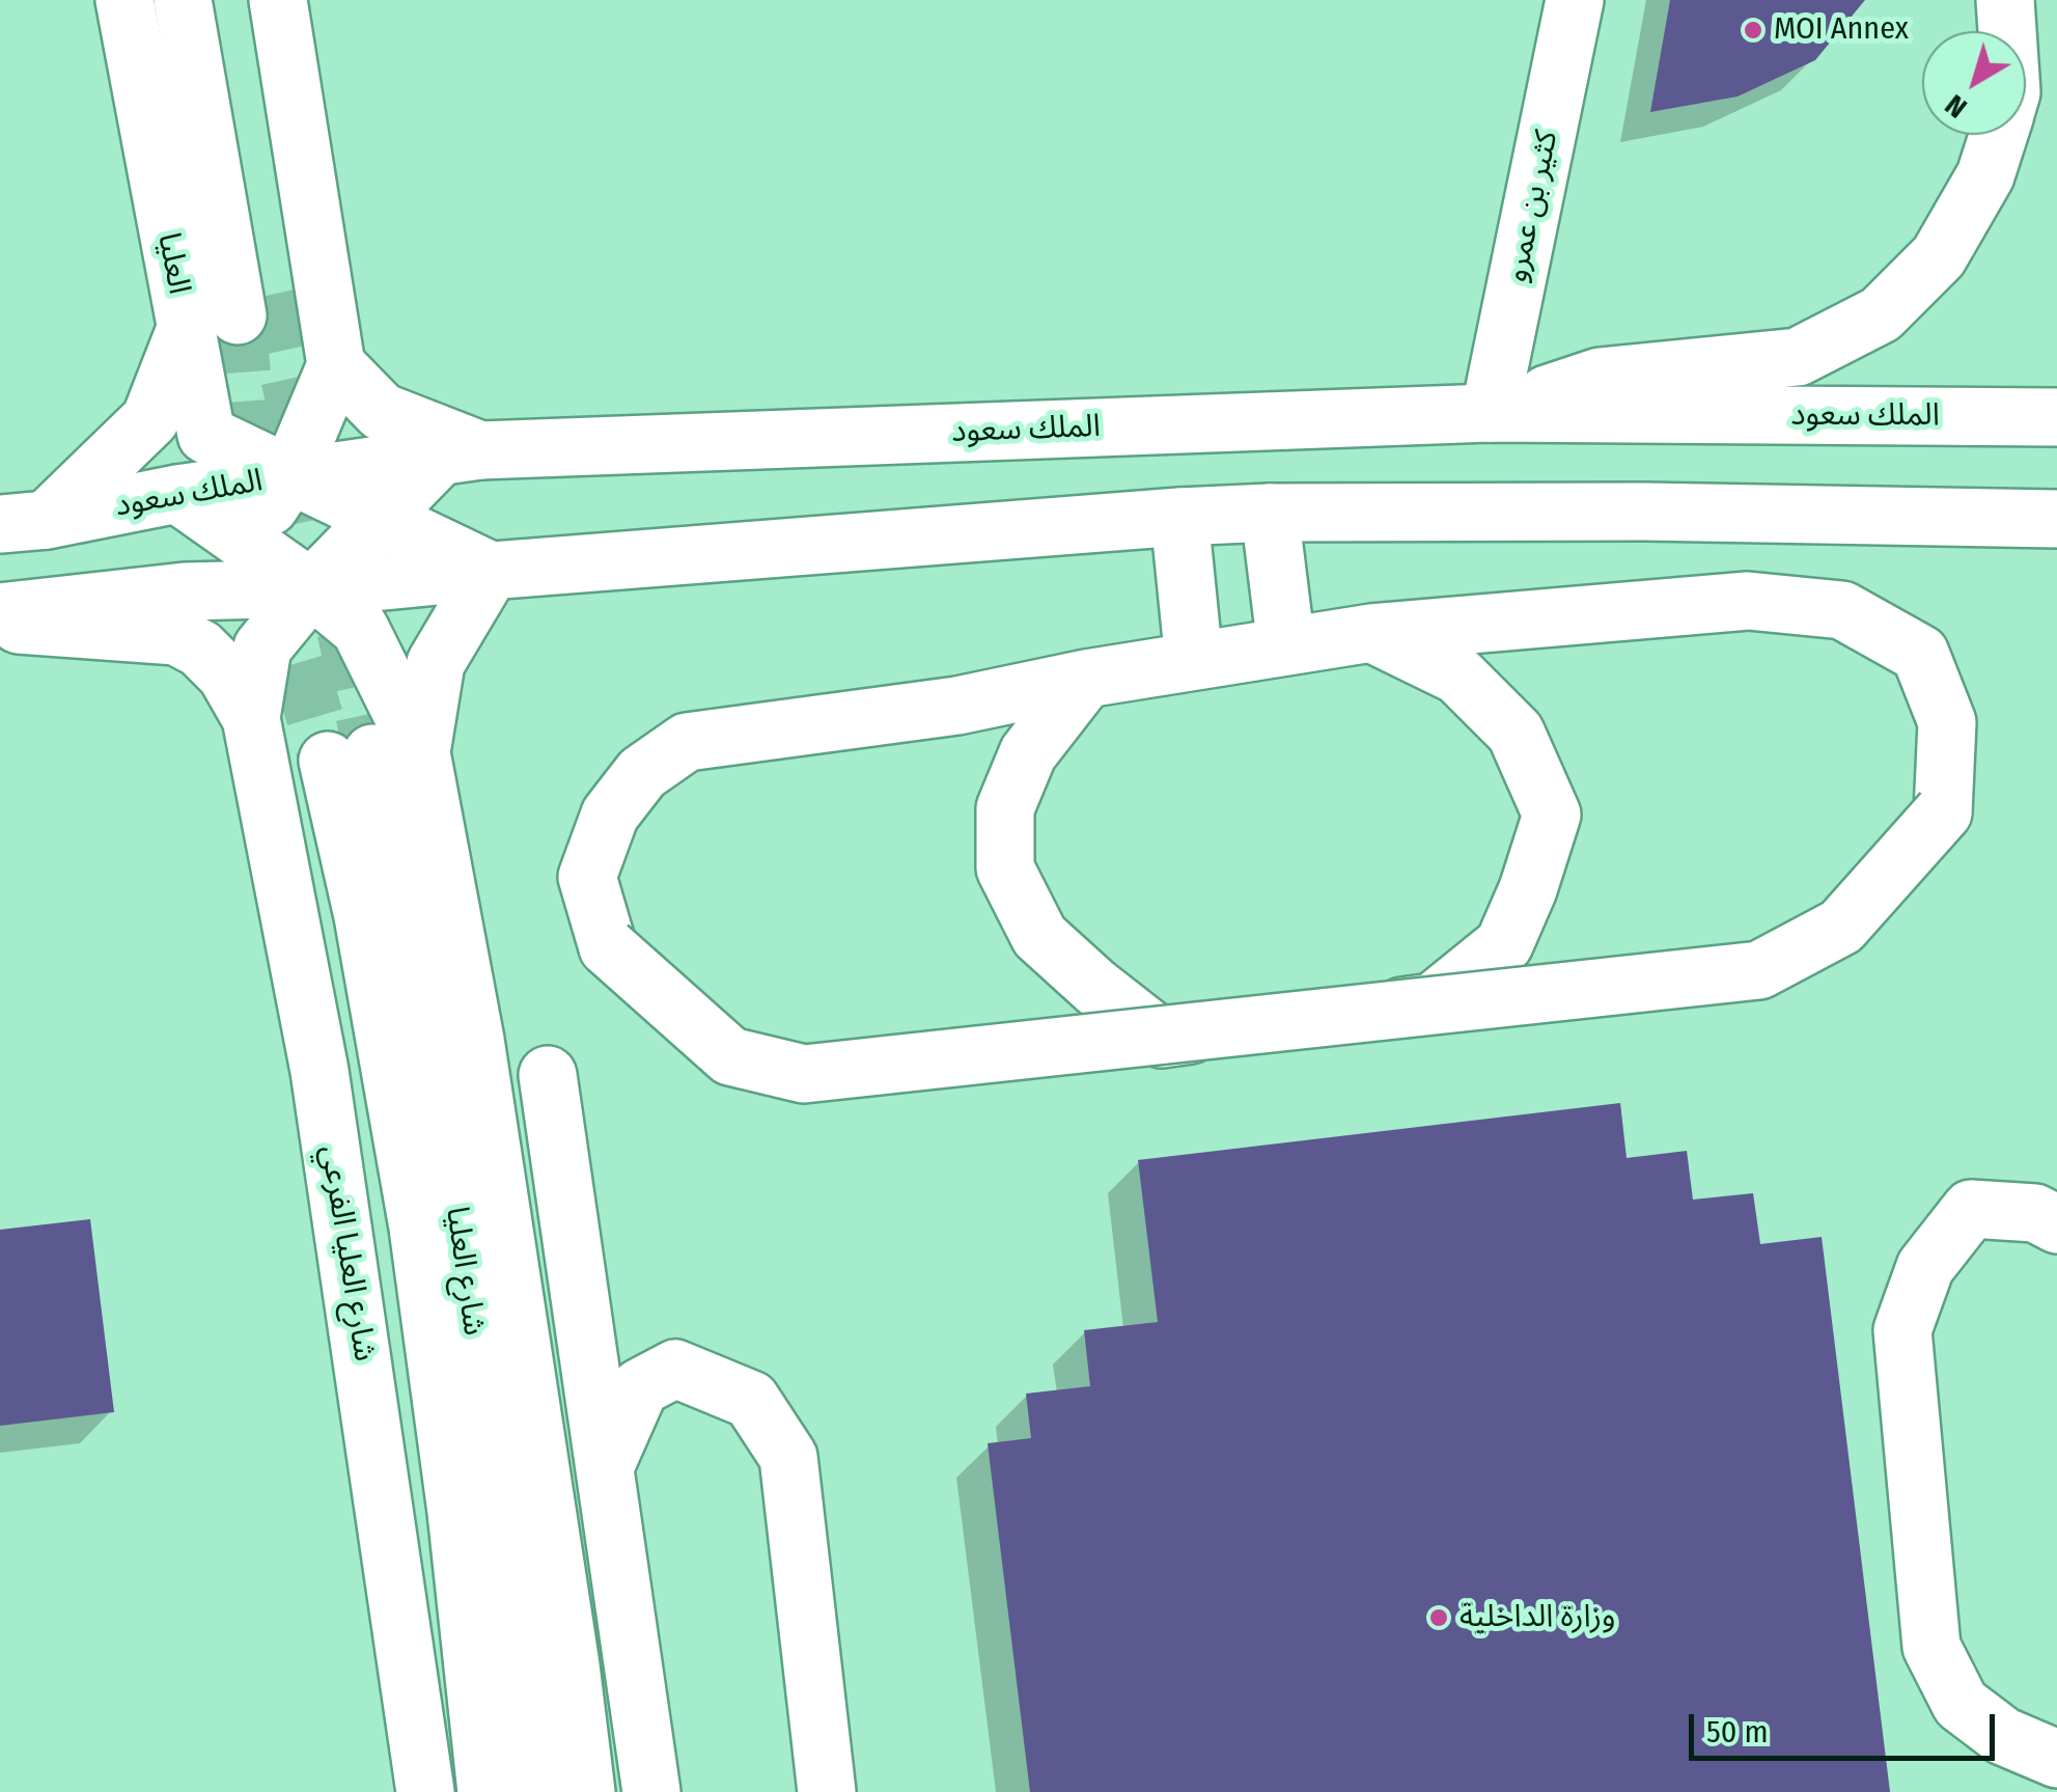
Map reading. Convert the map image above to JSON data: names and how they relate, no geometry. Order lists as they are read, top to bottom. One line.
{"streets":{"main road":["كثير بن عمرو","العليا","الملك سعود","شارع العليا الفرعي","شارع العليا"]},"crossings":[["كثير بن عمرو","الملك سعود"],["العليا","الملك سعود"],["العليا","شارع العليا الفرعي"],["الملك سعود","شارع العليا الفرعي"]],"places":["MOI Annex","وزارة الداخلية"],"scale_bar":"50 m","north":"bottom left"}
